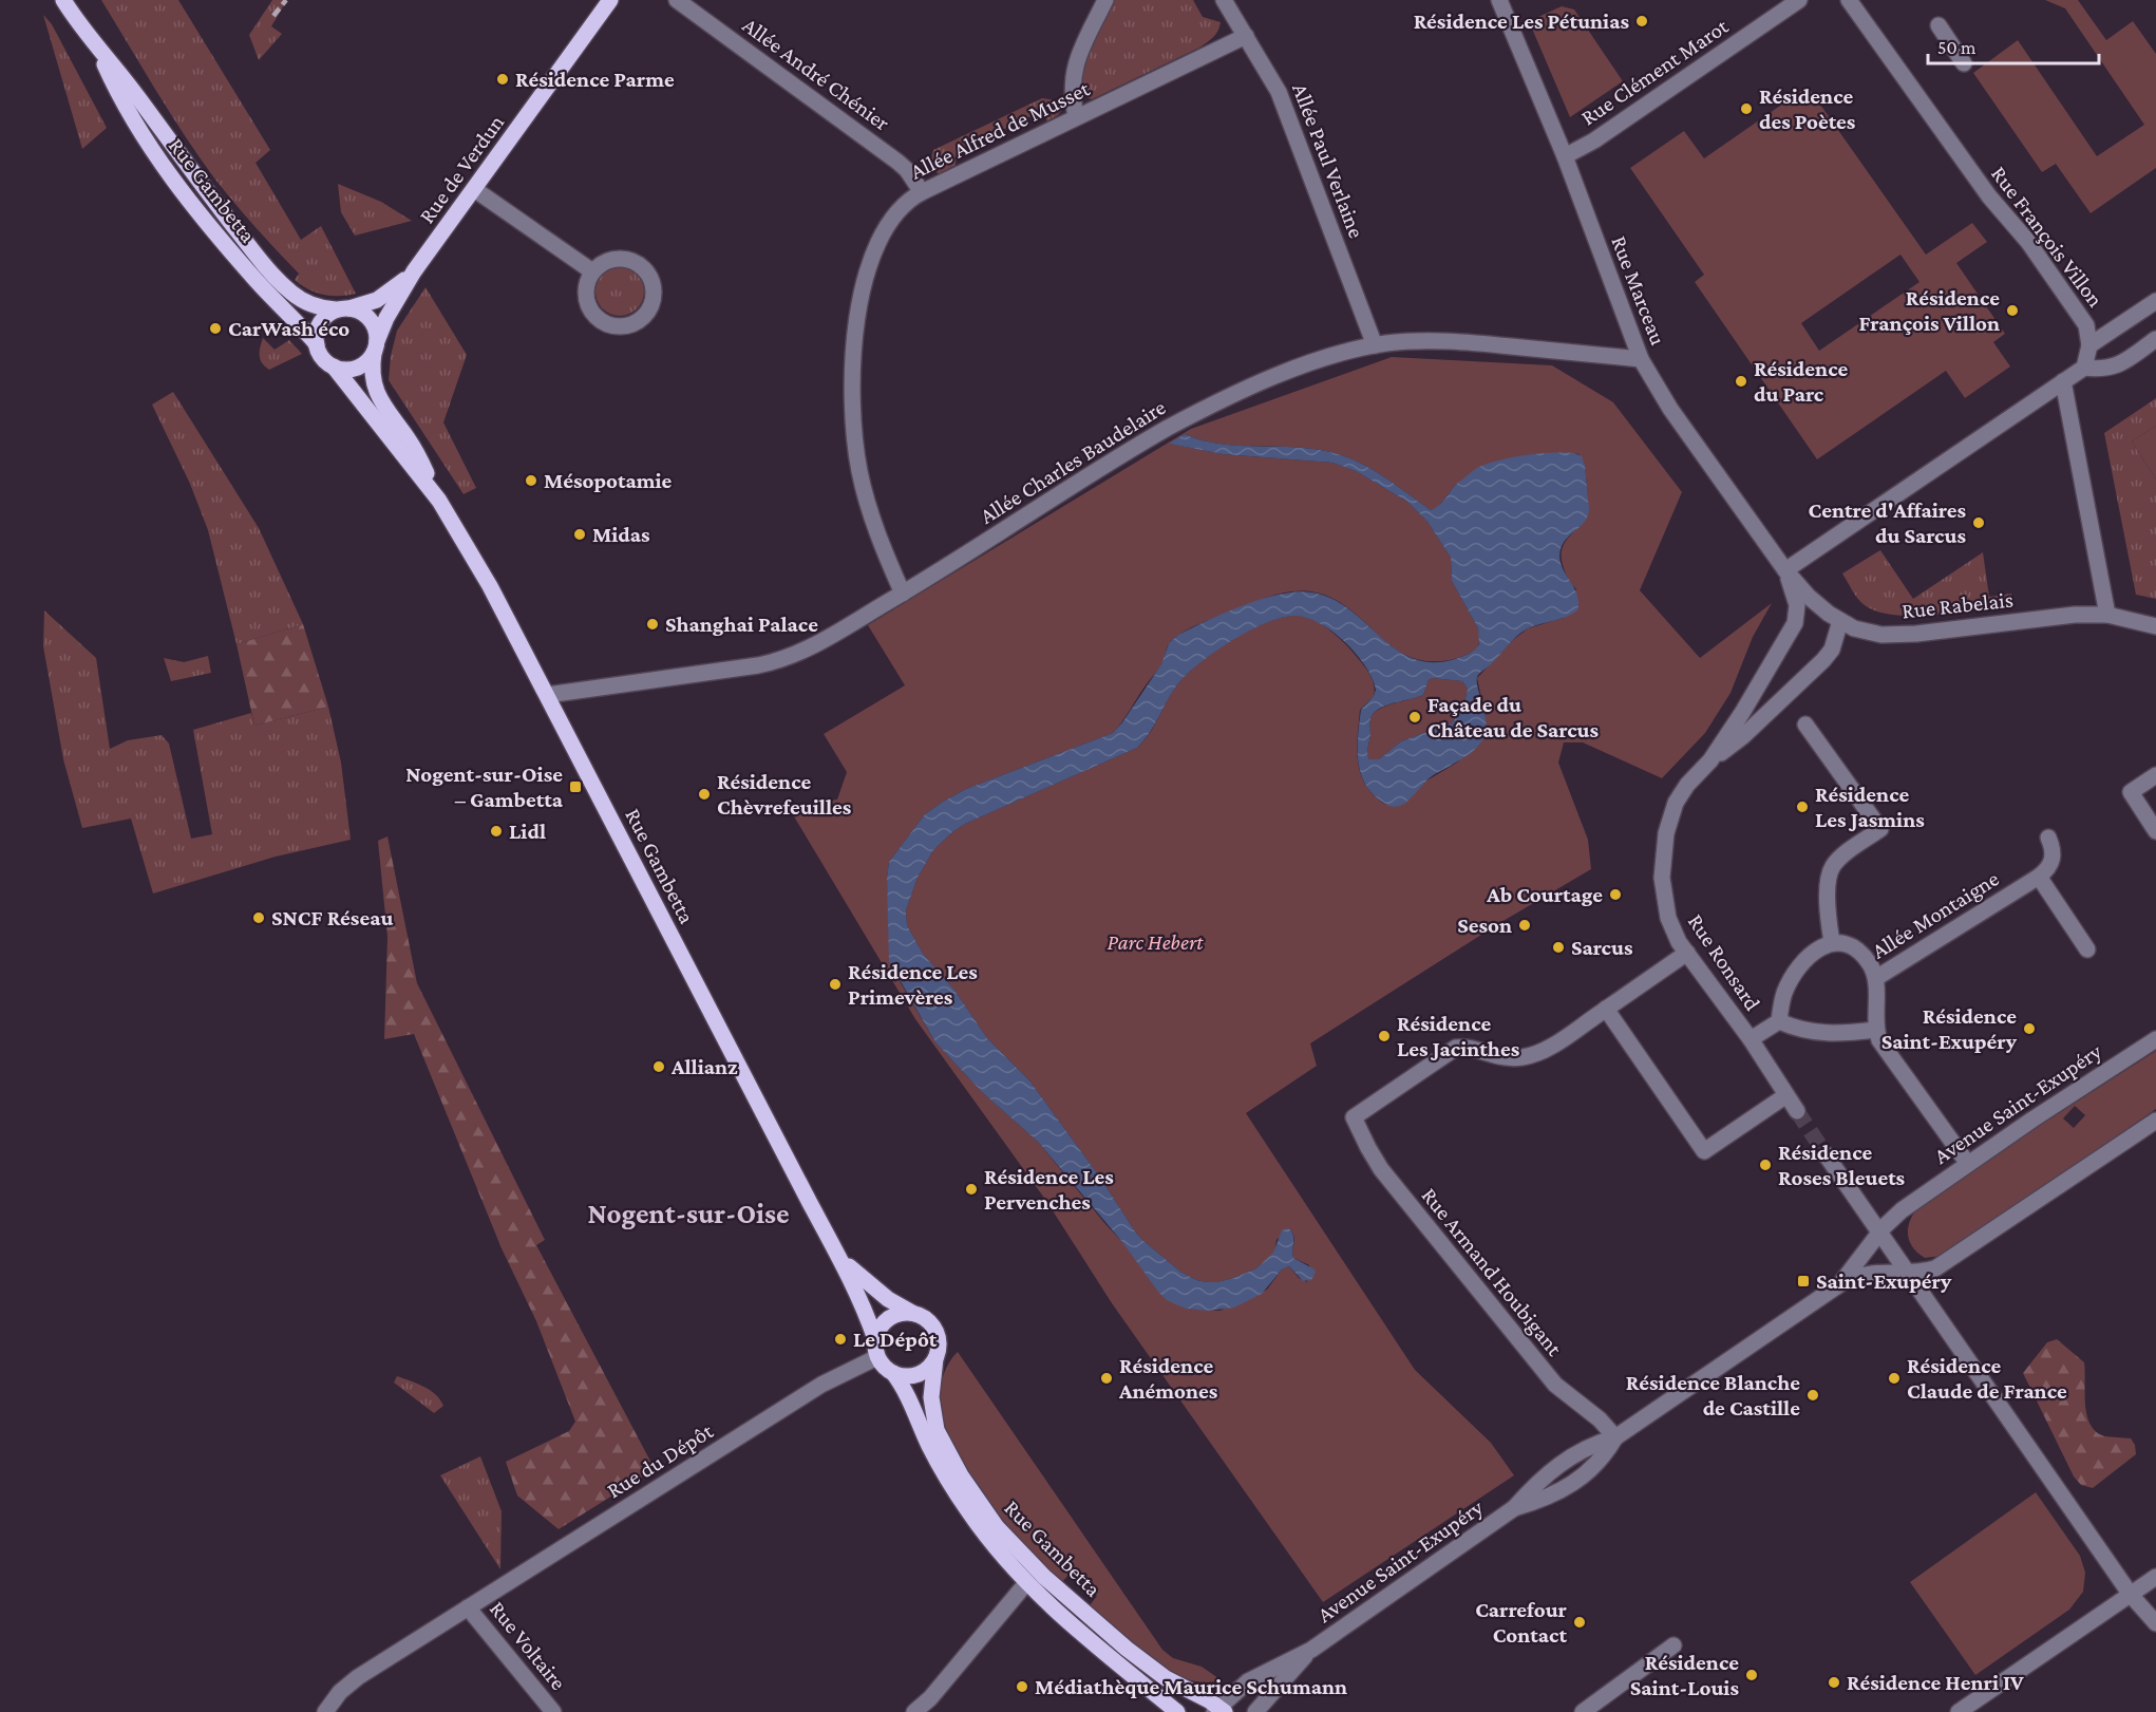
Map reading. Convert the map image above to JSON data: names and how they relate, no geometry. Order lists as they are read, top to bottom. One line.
{"streets":{"main road":["Rue de Verdun","Rue Gambetta"],"street":["Rue Clément Marot","Allée André Chénier","Allée Alfred de Musset","Allée Paul Verlaine","Rue François Villon","Rue Marceau","Allée Charles Baudelaire","Rue Rabelais","Allée Montaigne","Rue Ronsard","Avenue Saint-Exupéry","Rue Armand Houbigant","Rue du Dépôt","Rue Voltaire"]},"crossings":[["Rue Clément Marot","Rue Marceau"],["Allée André Chénier","Allée Alfred de Musset"],["Allée Alfred de Musset","Allée Paul Verlaine"],["Allée Alfred de Musset","Allée Charles Baudelaire"],["Allée Paul Verlaine","Allée Charles Baudelaire"],["Rue de Verdun","Rue Gambetta"],["Rue Gambetta","Allée Charles Baudelaire"],["Rue Gambetta","Avenue Saint-Exupéry"],["Rue Gambetta","Rue du Dépôt"],["Rue Marceau","Allée Charles Baudelaire"],["Rue Marceau","Rue Rabelais"],["Rue Marceau","Rue Ronsard"],["Rue Rabelais","Rue Ronsard"],["Allée Montaigne","Avenue Saint-Exupéry"],["Avenue Saint-Exupéry","Rue Armand Houbigant"],["Rue du Dépôt","Rue Voltaire"]],"districts":["Nogent-sur-Oise"],"parks":["Parc Hebert"],"places":{"other":["Résidence Les Pétunias","Résidence Parme","Résidence des Poètes","Résidence François Villon","CarWash éco","Résidence du Parc","Mésopotamie","Centre d'Affaires du Sarcus","Midas","Shanghai Palace","Façade du Château de Sarcus","Résidence Chèvrefeuilles","Résidence Les Jasmins","Lidl","Ab Courtage","SNCF Réseau","Seson","Sarcus","Résidence Les Primevères","Résidence Saint-Exupéry","Résidence Les Jacinthes","Allianz","Résidence Roses Bleuets","Résidence Les Pervenches","Le Dépôt","Résidence Anémones","Résidence Claude de France","Résidence Blanche de Castille","Carrefour Contact","Résidence Saint-Louis","Résidence Henri IV","Médiathèque Maurice Schumann"],"transit":["Nogent-sur-Oise – Gambetta","Saint-Exupéry"]},"scale_bar":"50 m"}
